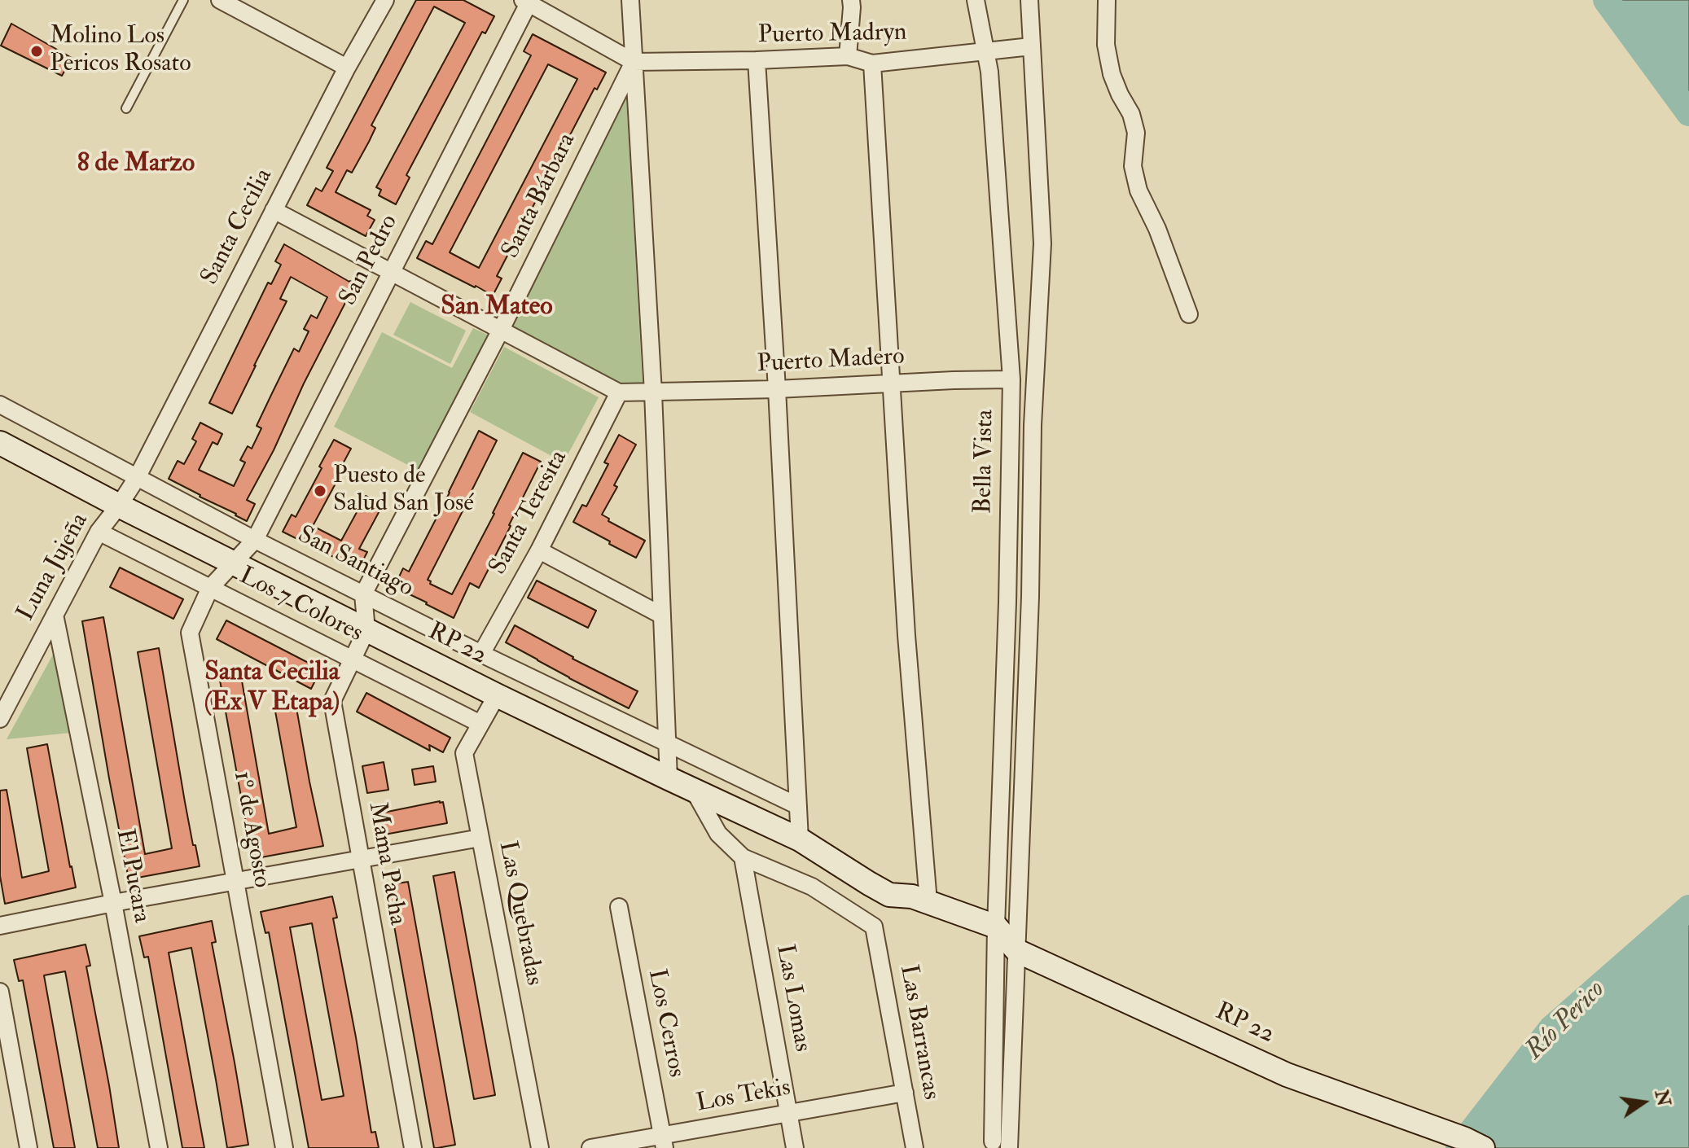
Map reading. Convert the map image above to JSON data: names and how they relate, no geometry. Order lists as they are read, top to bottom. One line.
{"streets":{"street":["Puerto Madryn","Santa Bárbara","Santa Cecilia","San Pedro","Puerto Madero","Bella Vista","Santa Teresita","San Santiago","Luna Jujeña","Los 7 Colores","RP 22","1º de Agosto","Mama Pacha","El Pucara","Las Quebradas","Las Lomas","Los Cerros","Las Barrancas","Los Tekis"]},"crossings":[["Puerto Madryn","Santa Bárbara"],["Puerto Madryn","Bella Vista"],["Santa Bárbara","San Santiago"],["Santa Cecilia","San Santiago"],["Santa Cecilia","Luna Jujeña"],["San Pedro","San Santiago"],["San Pedro","1º de Agosto"],["Puerto Madero","Bella Vista"],["Puerto Madero","Santa Teresita"],["Bella Vista","RP 22"],["Santa Teresita","San Santiago"],["San Santiago","Luna Jujeña"],["San Santiago","1º de Agosto"],["Luna Jujeña","Los 7 Colores"],["Luna Jujeña","RP 22"],["Luna Jujeña","El Pucara"],["Los 7 Colores","1º de Agosto"],["Los 7 Colores","Mama Pacha"],["Los 7 Colores","Las Quebradas"],["RP 22","1º de Agosto"],["RP 22","Mama Pacha"],["RP 22","Las Quebradas"],["Las Lomas","Las Barrancas"],["Las Lomas","Los Tekis"],["Los Cerros","Los Tekis"],["Las Barrancas","Los Tekis"]],"districts":["8 de Marzo","San Mateo","Santa Cecilia (Ex V Etapa)"],"water":["Río Perico"],"places":["Molino Los Pericos Rosato","Puesto de Salud San José"],"north":"right"}
